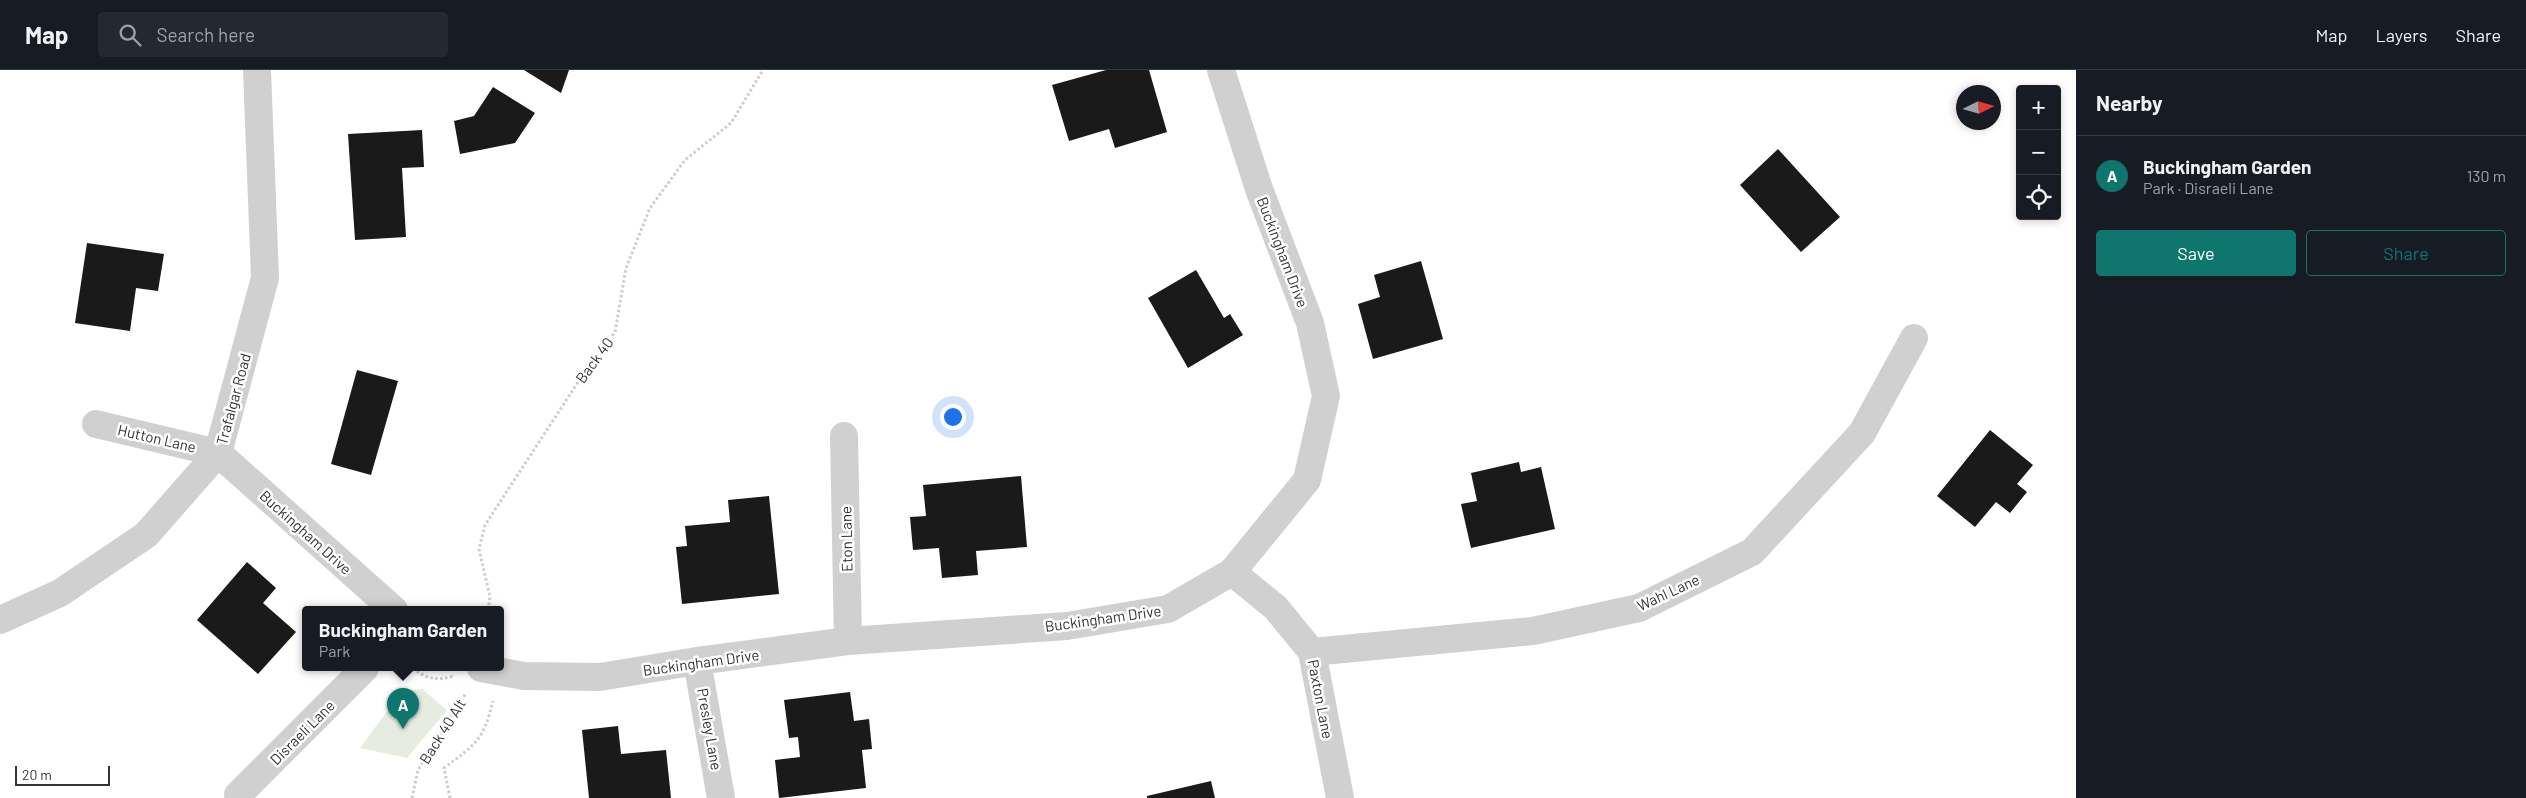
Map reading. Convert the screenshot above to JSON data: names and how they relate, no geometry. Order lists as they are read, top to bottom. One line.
{"streets":{"street":["Buckingham Drive","Trafalgar Road","Hutton Lane","Eton Lane","Wahl Lane","Paxton Lane","Presley Lane","Disraeli Lane"],"path":["Back 40","Back 40 Alt"]},"crossings":[["Buckingham Drive","Trafalgar Road"],["Buckingham Drive","Hutton Lane"],["Buckingham Drive","Eton Lane"],["Buckingham Drive","Paxton Lane"],["Buckingham Drive","Presley Lane"],["Buckingham Drive","Back 40 Alt"],["Trafalgar Road","Hutton Lane"],["Wahl Lane","Paxton Lane"]],"scale_bar":"20 m","north":"right","page":{"header":"Map","search":"Search here","nav":["Map","Layers","Share"],"heading":"Nearby","map_buttons":["+","−"],"list":[{"mark":"A","name":"Buckingham Garden","note":"Park · Disraeli Lane","value":"130 m"}],"buttons":["Save","Share"],"popup":["Buckingham Garden","Park"],"pins":"A","scale":"20 m"}}
